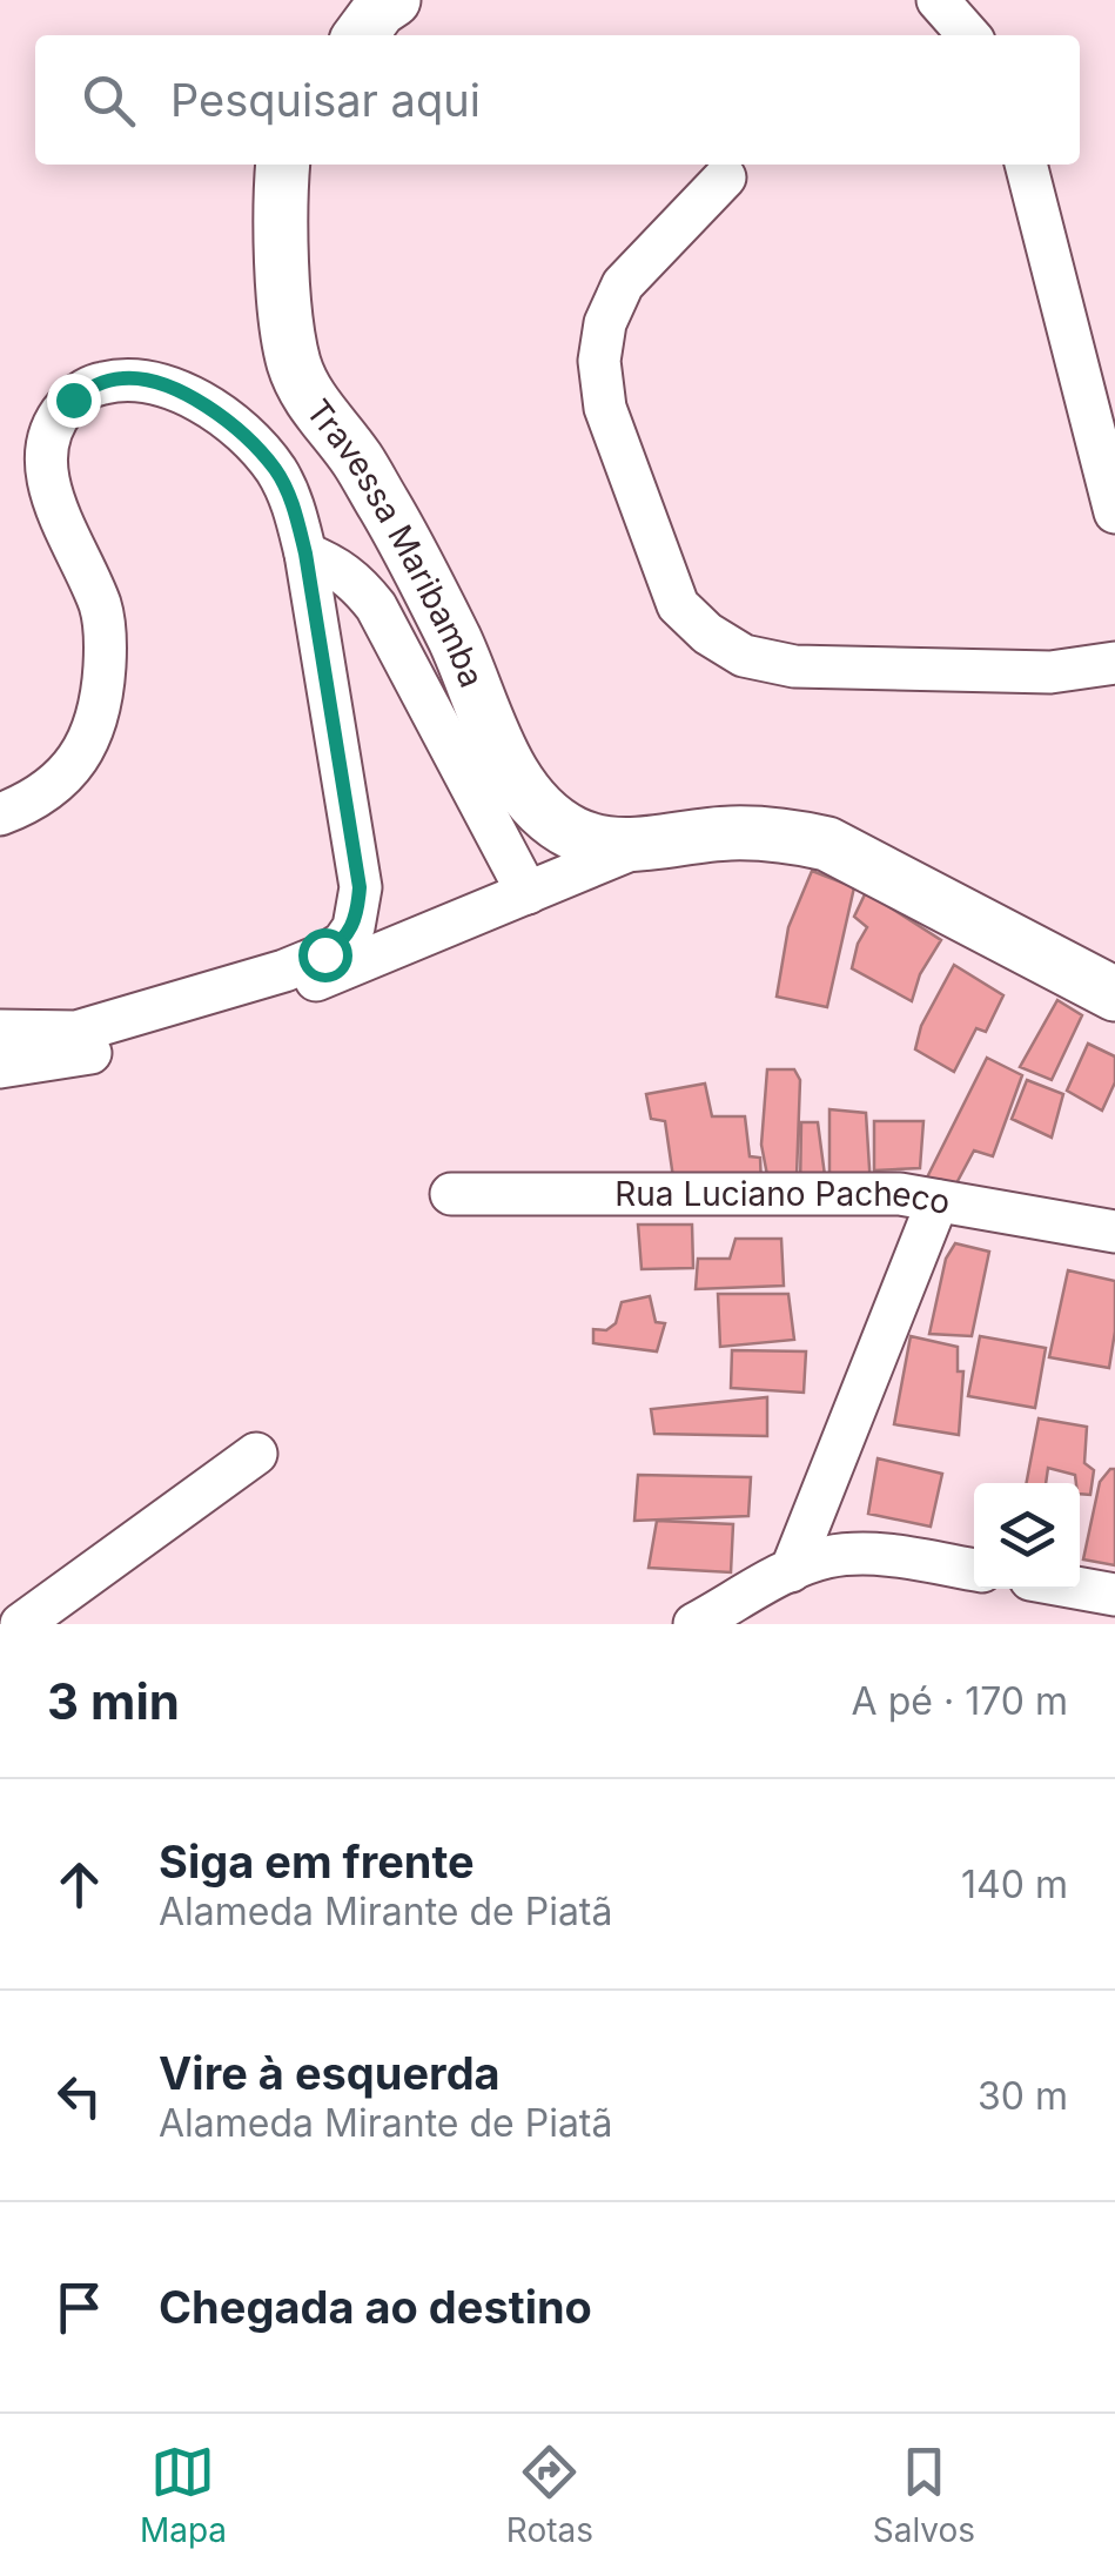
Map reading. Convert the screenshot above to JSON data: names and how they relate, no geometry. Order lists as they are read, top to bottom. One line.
{"streets":{"main road":["Travessa Maribamba"],"street":["Rua Luciano Pacheco"]},"page":{"search":"Pesquisar aqui","heading":["3 min","A pé · 170 m"],"list":[["Siga em frente","Alameda Mirante de Piatã","140 m"],["Vire à esquerda","Alameda Mirante de Piatã","30 m"],"Chegada ao destino"],"nav":["Mapa","Rotas","Salvos"]}}
